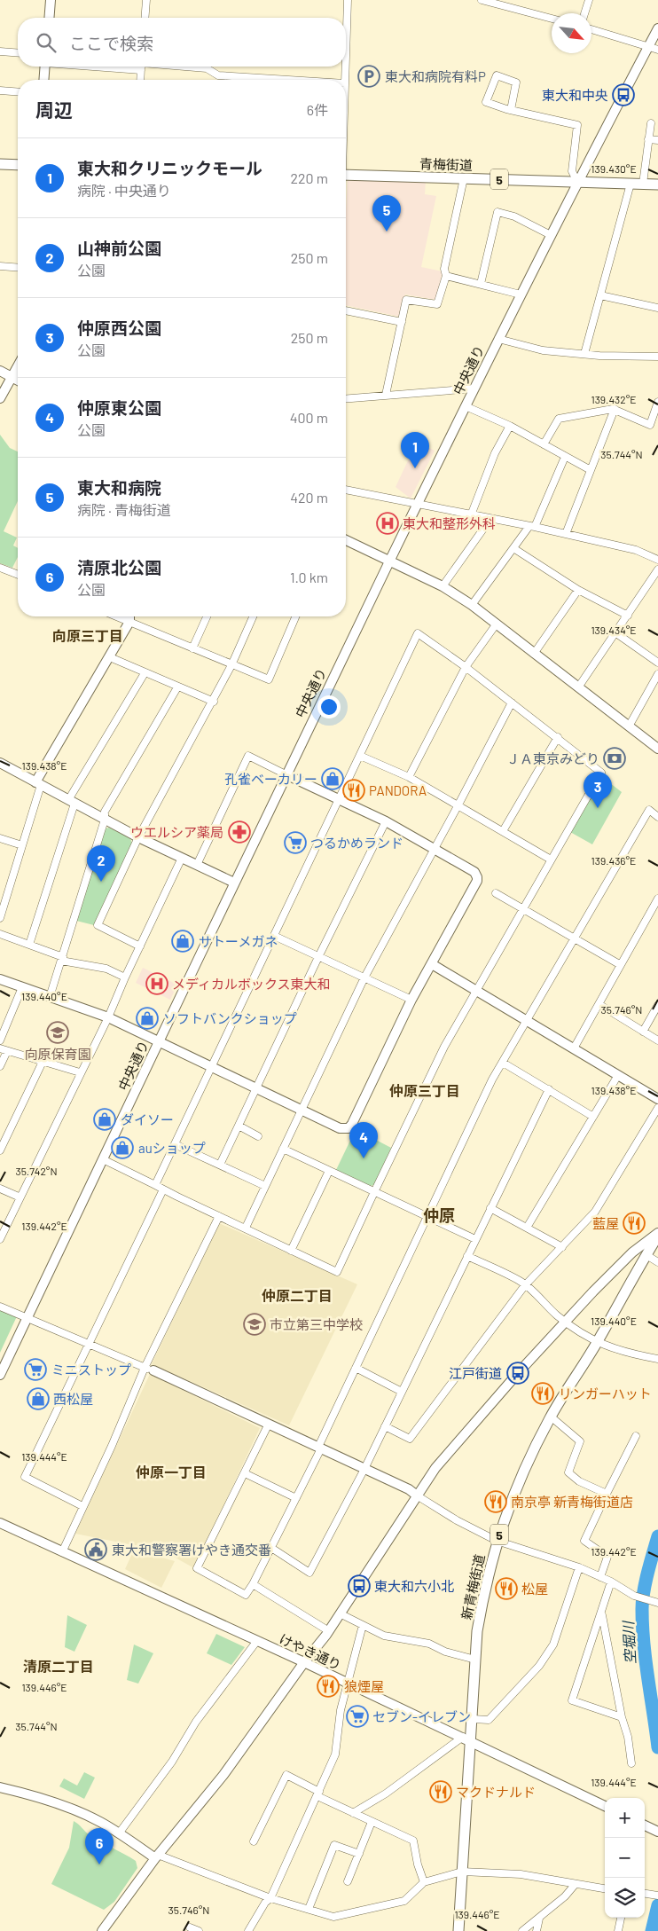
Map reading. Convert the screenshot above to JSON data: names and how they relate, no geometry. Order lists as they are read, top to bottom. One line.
{"streets":{"main road":["青梅街道","5","新青梅街道"],"street":["中央通り","けやき通り"]},"crossings":[["青梅街道","中央通り"],["新青梅街道","けやき通り"]],"districts":["向原三丁目","仲原三丁目","仲原","仲原二丁目","仲原一丁目","清原二丁目"],"water":["空堀川"],"places":{"parking":["東大和病院有料P"],"bus stop":["東大和中央","江戸街道","東大和六小北"],"hospital":["東大和整形外科","メディカルボックス東大和"],"bank":["ＪＡ東京みどり"],"shop":["孔雀ベーカリー","サトーメガネ","ソフトバンクショップ","ダイソー","auショップ","西松屋"],"restaurant":["PANDORA","藍屋","リンガーハット","南京亭 新青梅街道店","松屋","狼煙屋","マクドナルド"],"pharmacy":["ウエルシア薬局"],"supermarket":["つるかめランド","ミニストップ","セブン-イレブン"],"school or university":["向原保育園","市立第三中学校"],"public building":["東大和警察署けやき通交番"]},"north":"bottom right","page":{"search":"ここで検索","heading":["周辺","6件"],"list":[{"mark":"1","name":"東大和クリニックモール","note":"病院 · 中央通り","value":"220 m"},{"mark":"2","name":"山神前公園","note":"公園","value":"250 m"},{"mark":"3","name":"仲原西公園","note":"公園","value":"250 m"},{"mark":"4","name":"仲原東公園","note":"公園","value":"400 m"},{"mark":"5","name":"東大和病院","note":"病院 · 青梅街道","value":"420 m"},{"mark":"6","name":"清原北公園","note":"公園","value":"1.0 km"}],"pins":["5","1","3","2","4","6"],"map_buttons":["+","−"]},"coordinates":["139.430°E","139.432°E","35.744°N","139.434°E","139.438°E","139.436°E","139.440°E","35.746°N","35.742°N","139.442°E","139.444°E","139.446°E"]}
